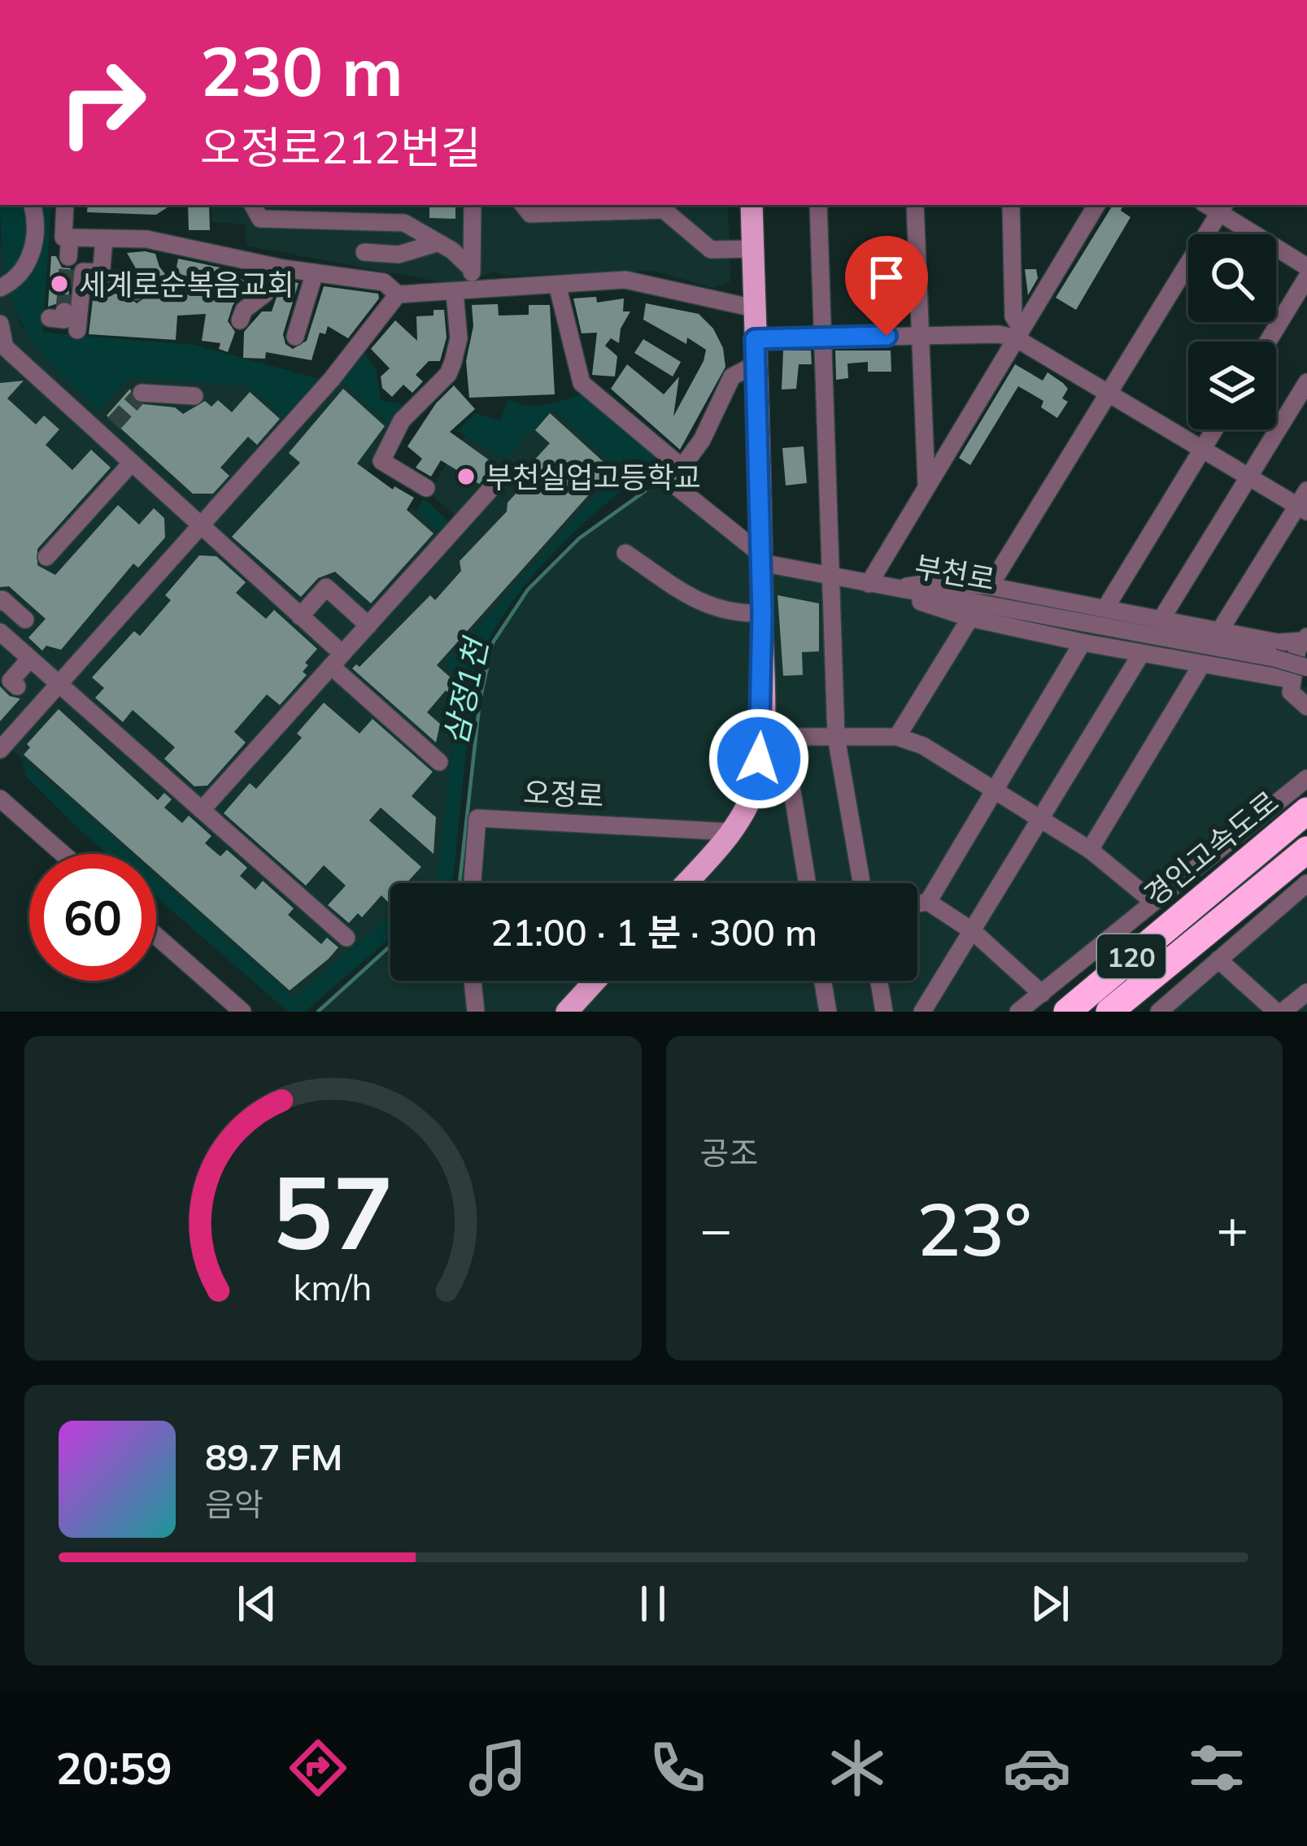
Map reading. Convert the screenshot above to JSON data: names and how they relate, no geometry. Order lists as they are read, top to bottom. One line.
{"streets":{"highway":["경인고속도로","120"],"street":["부천로","오정로"]},"water":["삼정1천"],"places":["세계로순복음교회","부천실업고등학교"],"page":{"turn":["230 m","오정로212번길"],"limit":"60","trip":"21:00 · 1 분 · 300 m","tile":"공조","heat":["−","23°","+"],"song":["89.7 FM","음악"],"tabs":"20:59","gauge":["57","km/h"]}}
